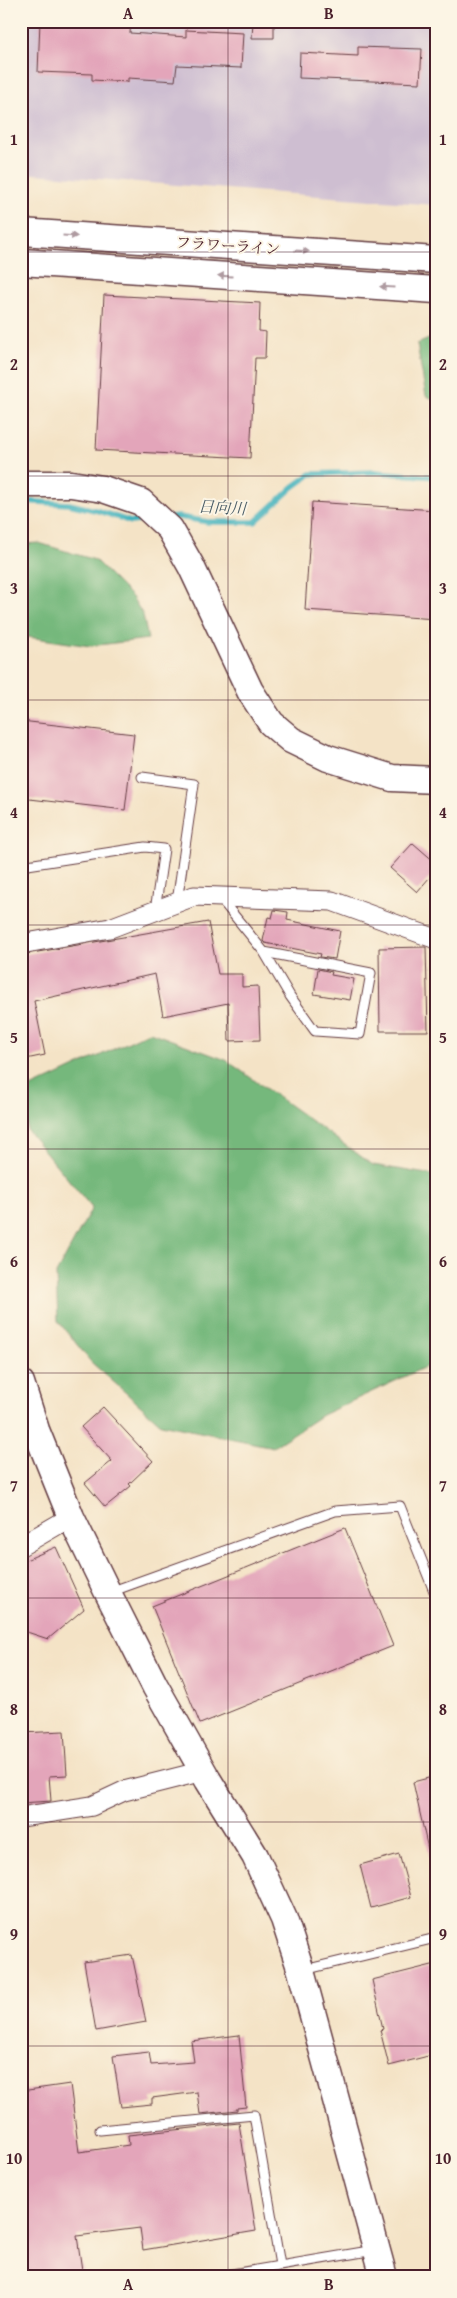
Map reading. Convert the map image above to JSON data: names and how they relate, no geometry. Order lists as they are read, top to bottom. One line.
{"streets":{"street":["フラワーライン"]},"water":["日向川"],"grid":{"columns":["A","B"],"rows":["1","2","3","4","5","6","7","8","9","10"]}}
